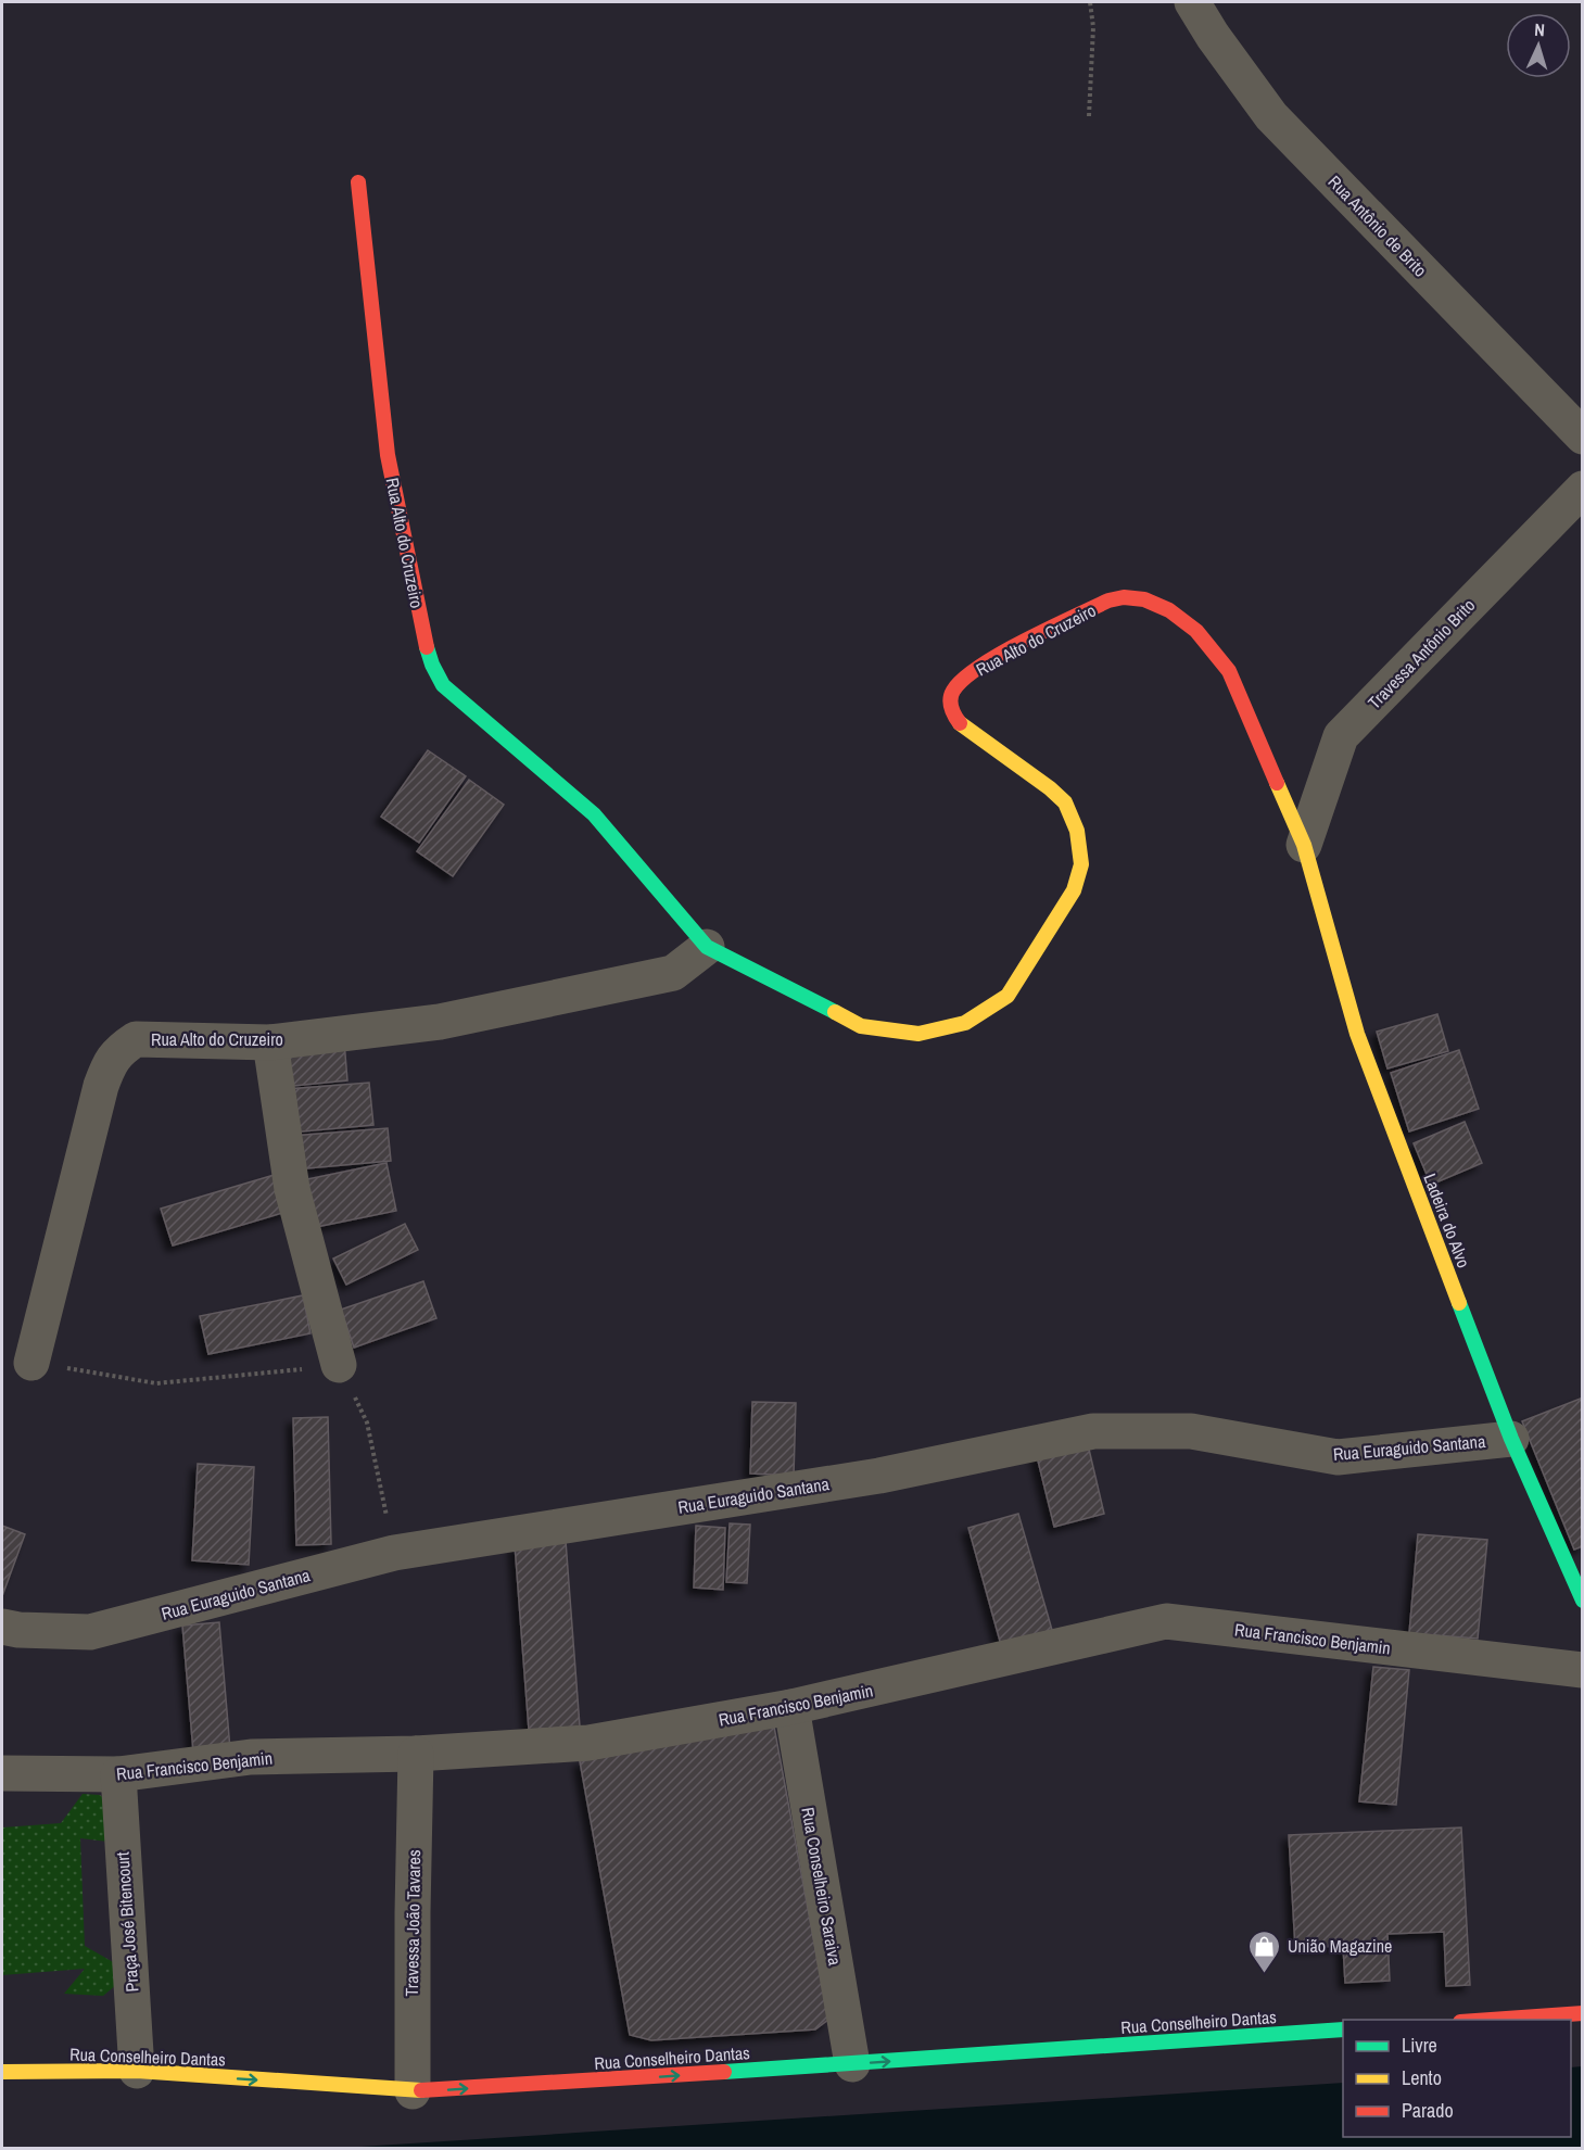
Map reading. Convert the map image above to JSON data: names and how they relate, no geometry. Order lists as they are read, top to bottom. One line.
{"streets":{"street":["Rua Antônio de Brito","Rua Alto do Cruzeiro","Travessa Antônio Brito","Ladeira do Alvo","Rua Euraguido Santana","Rua Francisco Benjamin","Rua Conselheiro Saraiva","Praça José Bitencourt","Travessa João Tavares","Rua Conselheiro Dantas"]},"crossings":[["Rua Alto do Cruzeiro","Travessa Antônio Brito"],["Rua Alto do Cruzeiro","Ladeira do Alvo"],["Travessa Antônio Brito","Ladeira do Alvo"],["Ladeira do Alvo","Rua Euraguido Santana"],["Rua Francisco Benjamin","Rua Conselheiro Saraiva"],["Rua Francisco Benjamin","Praça José Bitencourt"],["Rua Francisco Benjamin","Travessa João Tavares"],["Rua Conselheiro Saraiva","Rua Conselheiro Dantas"],["Praça José Bitencourt","Rua Conselheiro Dantas"],["Travessa João Tavares","Rua Conselheiro Dantas"]],"one_way":["Rua Conselheiro Dantas"],"places":{"shop":["União Magazine"]},"legend":["Livre","Lento","Parado"],"north":"top"}
